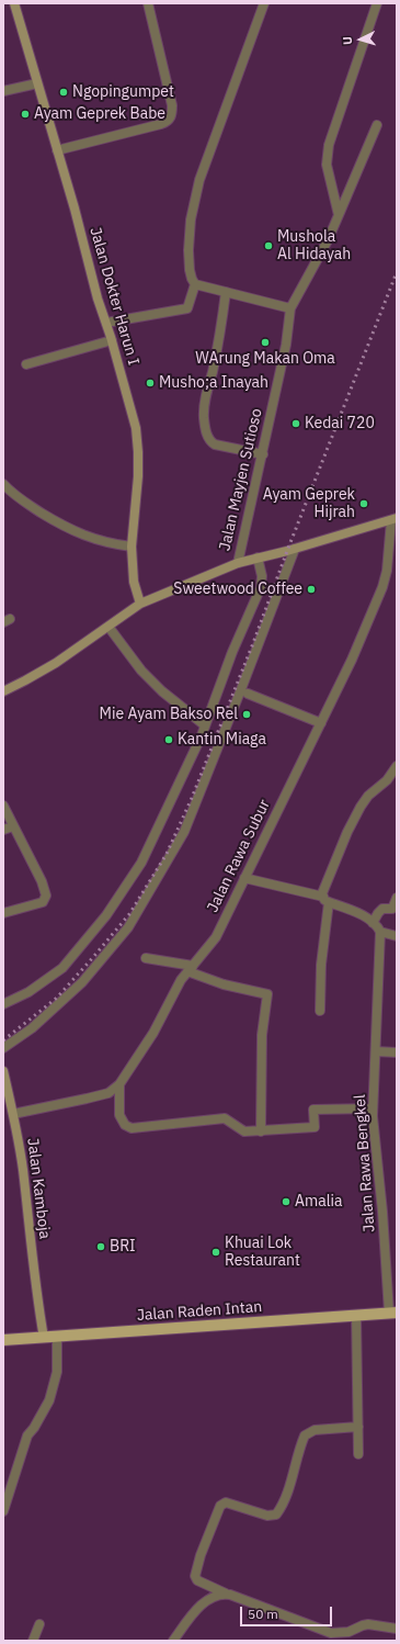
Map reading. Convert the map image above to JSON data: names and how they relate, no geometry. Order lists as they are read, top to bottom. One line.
{"streets":{"main road":["Jalan Raden Intan"],"street":["Jalan Dokter Harun I","Jalan Mayjen Sutioso","Jalan Rawa Subur","Jalan Rawa Bengkel","Jalan Kamboja"]},"crossings":[["Jalan Rawa Subur","Jalan Kamboja"],["Jalan Rawa Bengkel","Jalan Raden Intan"],["Jalan Kamboja","Jalan Raden Intan"]],"places":["Ngopingumpet","Ayam Geprek Babe","Mushola Al Hidayah","WArung Makan Oma","Musho;a Inayah","Kedai 720","Ayam Geprek Hijrah","Sweetwood Coffee","Mie Ayam Bakso Rel","Kantin Miaga","Amalia","BRI","Khuai Lok Restaurant"],"scale_bar":"50 m","north":"left"}
